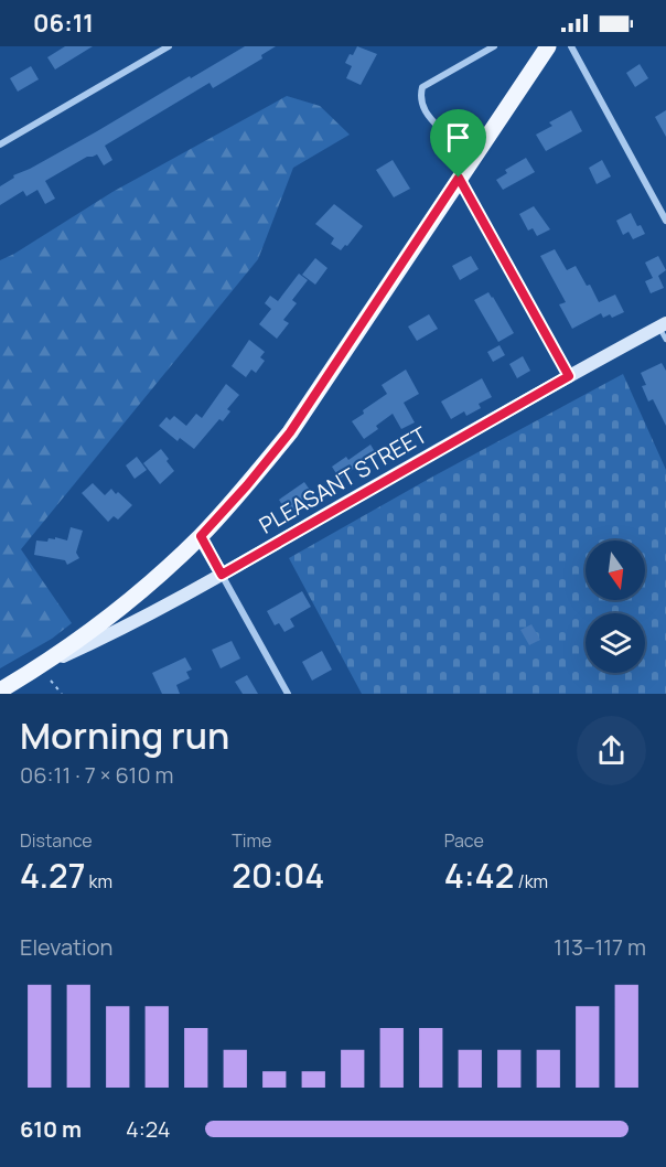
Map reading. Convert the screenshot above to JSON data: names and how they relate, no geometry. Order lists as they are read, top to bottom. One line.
{"streets":{"street":["PLEASANT STREET"]},"north":"bottom","page":{"status":"06:11","heading":["Morning run","06:11 · 7 × 610 m"],"stats":[["Distance","4.27 km"],["Time","20:04"],["Pace","4:42 /km"]],"chart":["Elevation","113–117 m"],"list":[{"name":"610 m","note":"4:24"}]}}
